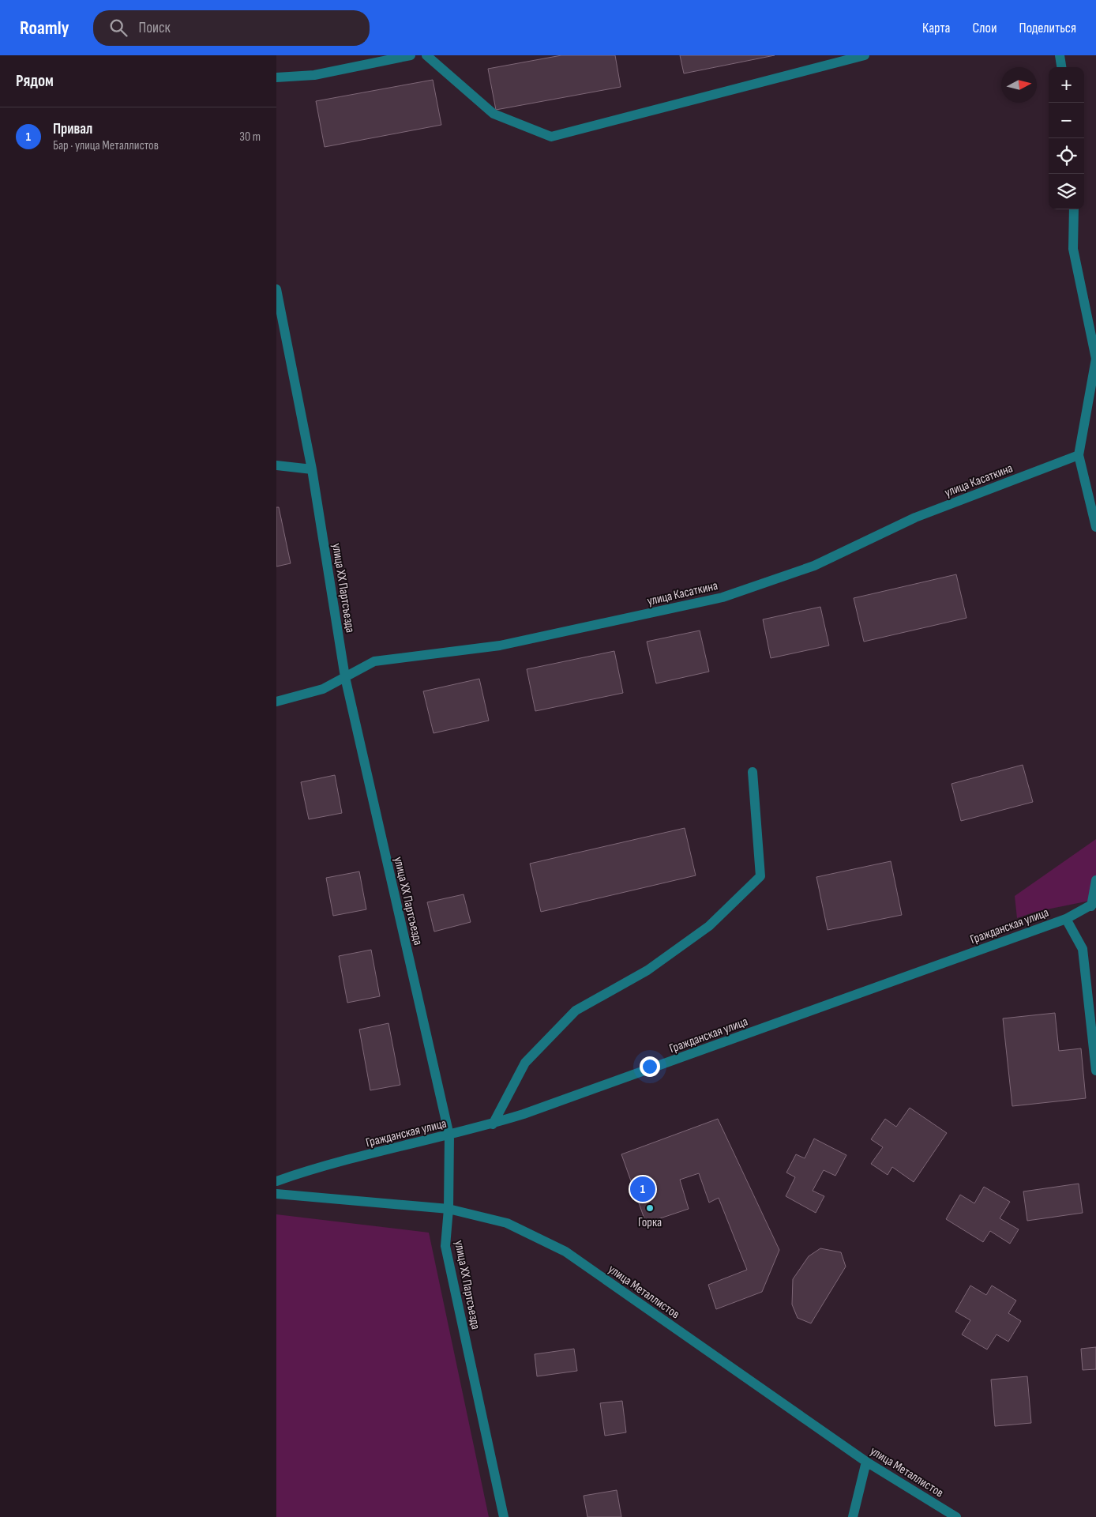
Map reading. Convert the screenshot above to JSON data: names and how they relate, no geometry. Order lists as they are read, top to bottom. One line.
{"streets":{"street":["улица Касаткина","улица XX Партсъезда","Гражданская улица","улица Металлистов"]},"crossings":[["улица Касаткина","улица XX Партсъезда"],["улица XX Партсъезда","Гражданская улица"],["улица XX Партсъезда","улица Металлистов"]],"places":["Горка"],"north":"right","page":{"header":"Roamly","search":"Поиск","nav":["Карта","Слои","Поделиться"],"heading":"Рядом","map_buttons":["+","−"],"list":[{"mark":"1","name":"Привал","note":"Бар · улица Металлистов","value":"30 m"}],"pins":"1"}}
